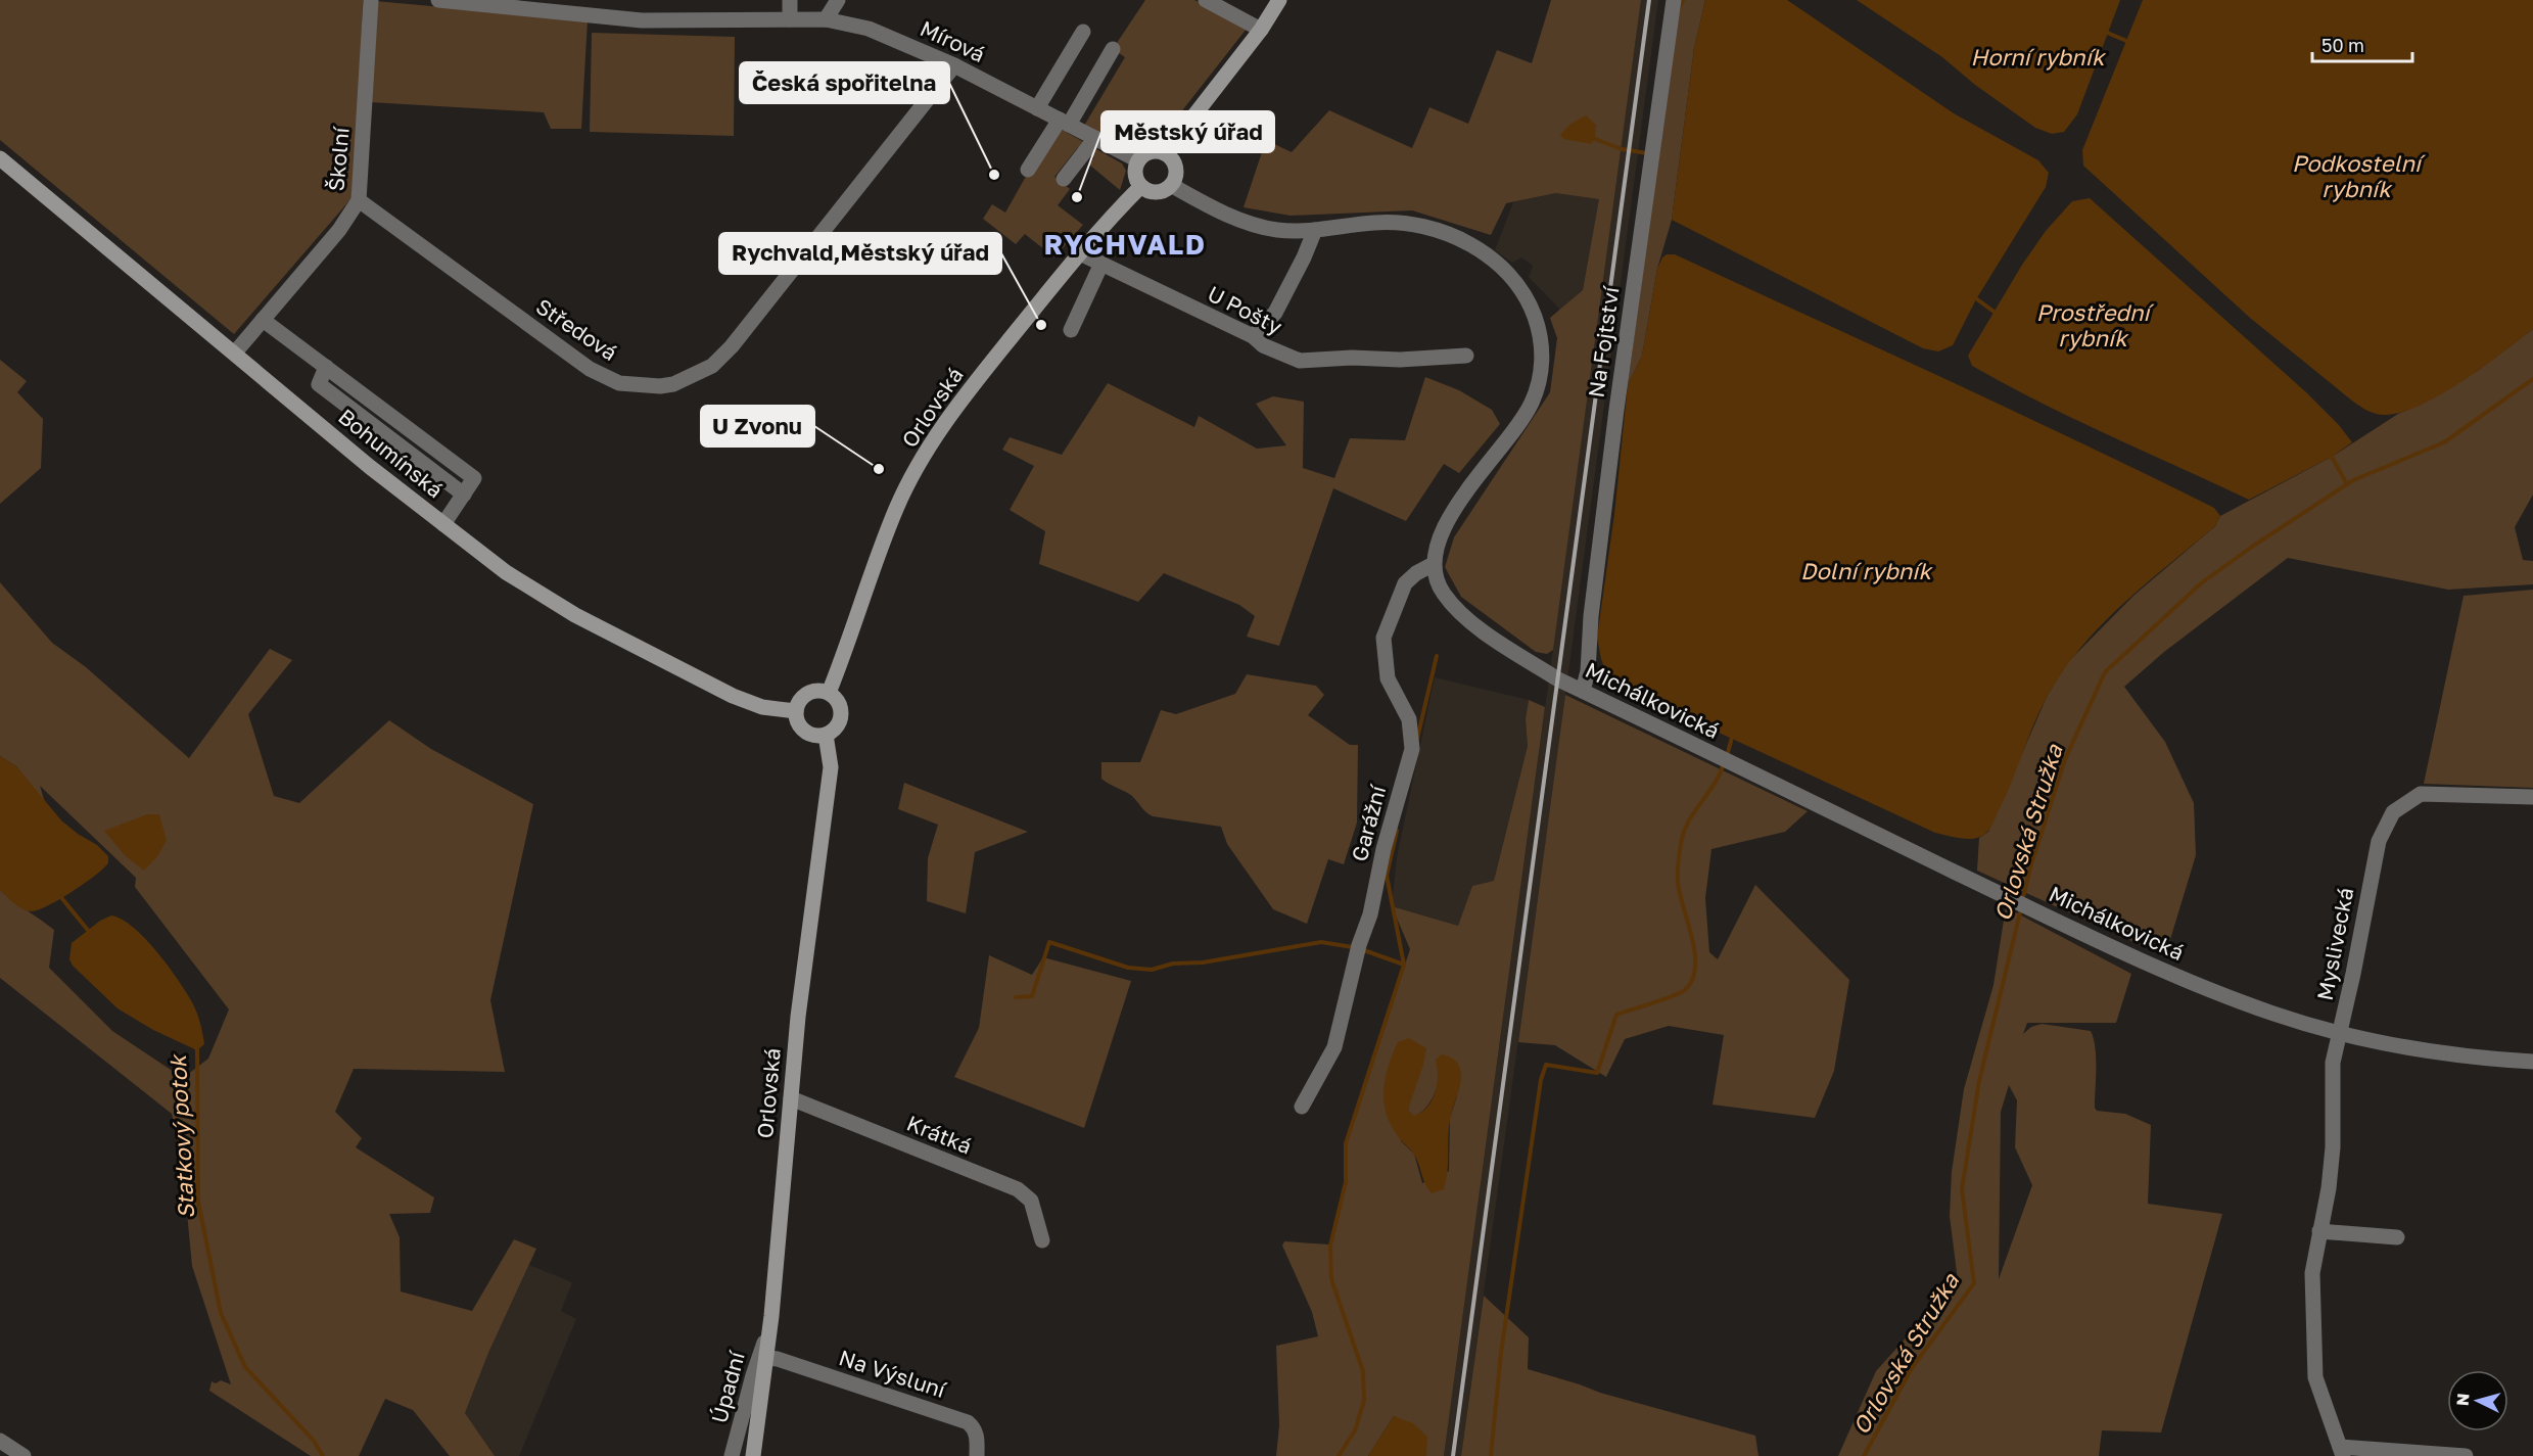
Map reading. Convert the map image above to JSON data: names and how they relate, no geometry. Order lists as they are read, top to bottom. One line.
{"streets":{"main road":["Orlovská","Bohumínská"],"street":["Mírová","Školní","U Pošty","Středová","Na Fojtství","Michálkovická","Garážní","Myslivecká","Krátká","Na Výsluní","Úpadní"]},"crossings":[["Mírová","Středová"],["Mírová","Orlovská"],["Školní","Středová"],["Školní","Bohumínská"],["U Pošty","Orlovská"],["Na Fojtství","Michálkovická"],["Orlovská","Bohumínská"],["Orlovská","Krátká"],["Orlovská","Na Výsluní"],["Orlovská","Úpadní"],["Michálkovická","Garážní"],["Michálkovická","Myslivecká"]],"districts":["RYCHVALD"],"water":["Horní rybník","Podkostelní rybník","Prostřední rybník","Dolní rybník","Orlovská Stružka","Statkový potok"],"places":["Česká spořitelna","Městský úřad","Rychvald,Městský úřad","U Zvonu"],"scale_bar":"50 m","north":"left"}
